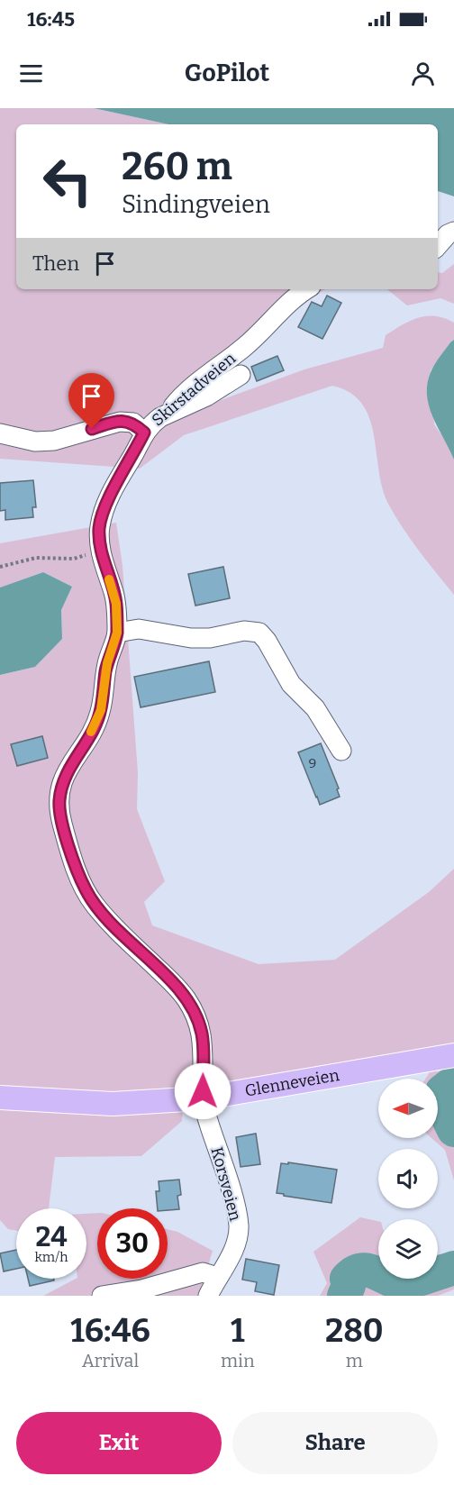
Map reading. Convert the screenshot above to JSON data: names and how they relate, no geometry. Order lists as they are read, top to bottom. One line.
{"streets":{"main road":["Glenneveien"],"street":["Skirstadveien","Korsveien"]},"crossings":[["Skirstadveien","Glenneveien"],["Skirstadveien","Korsveien"],["Glenneveien","Korsveien"]],"house_numbers":["9"],"north":"left","page":{"status":"16:45","header":"GoPilot","turn":["260 m","Sindingveien"],"then":"Then","speed":"24 km/h","limit":"30","eta":["16:46","Arrival","1","min","280","m"],"buttons":["Exit","Share"]}}
